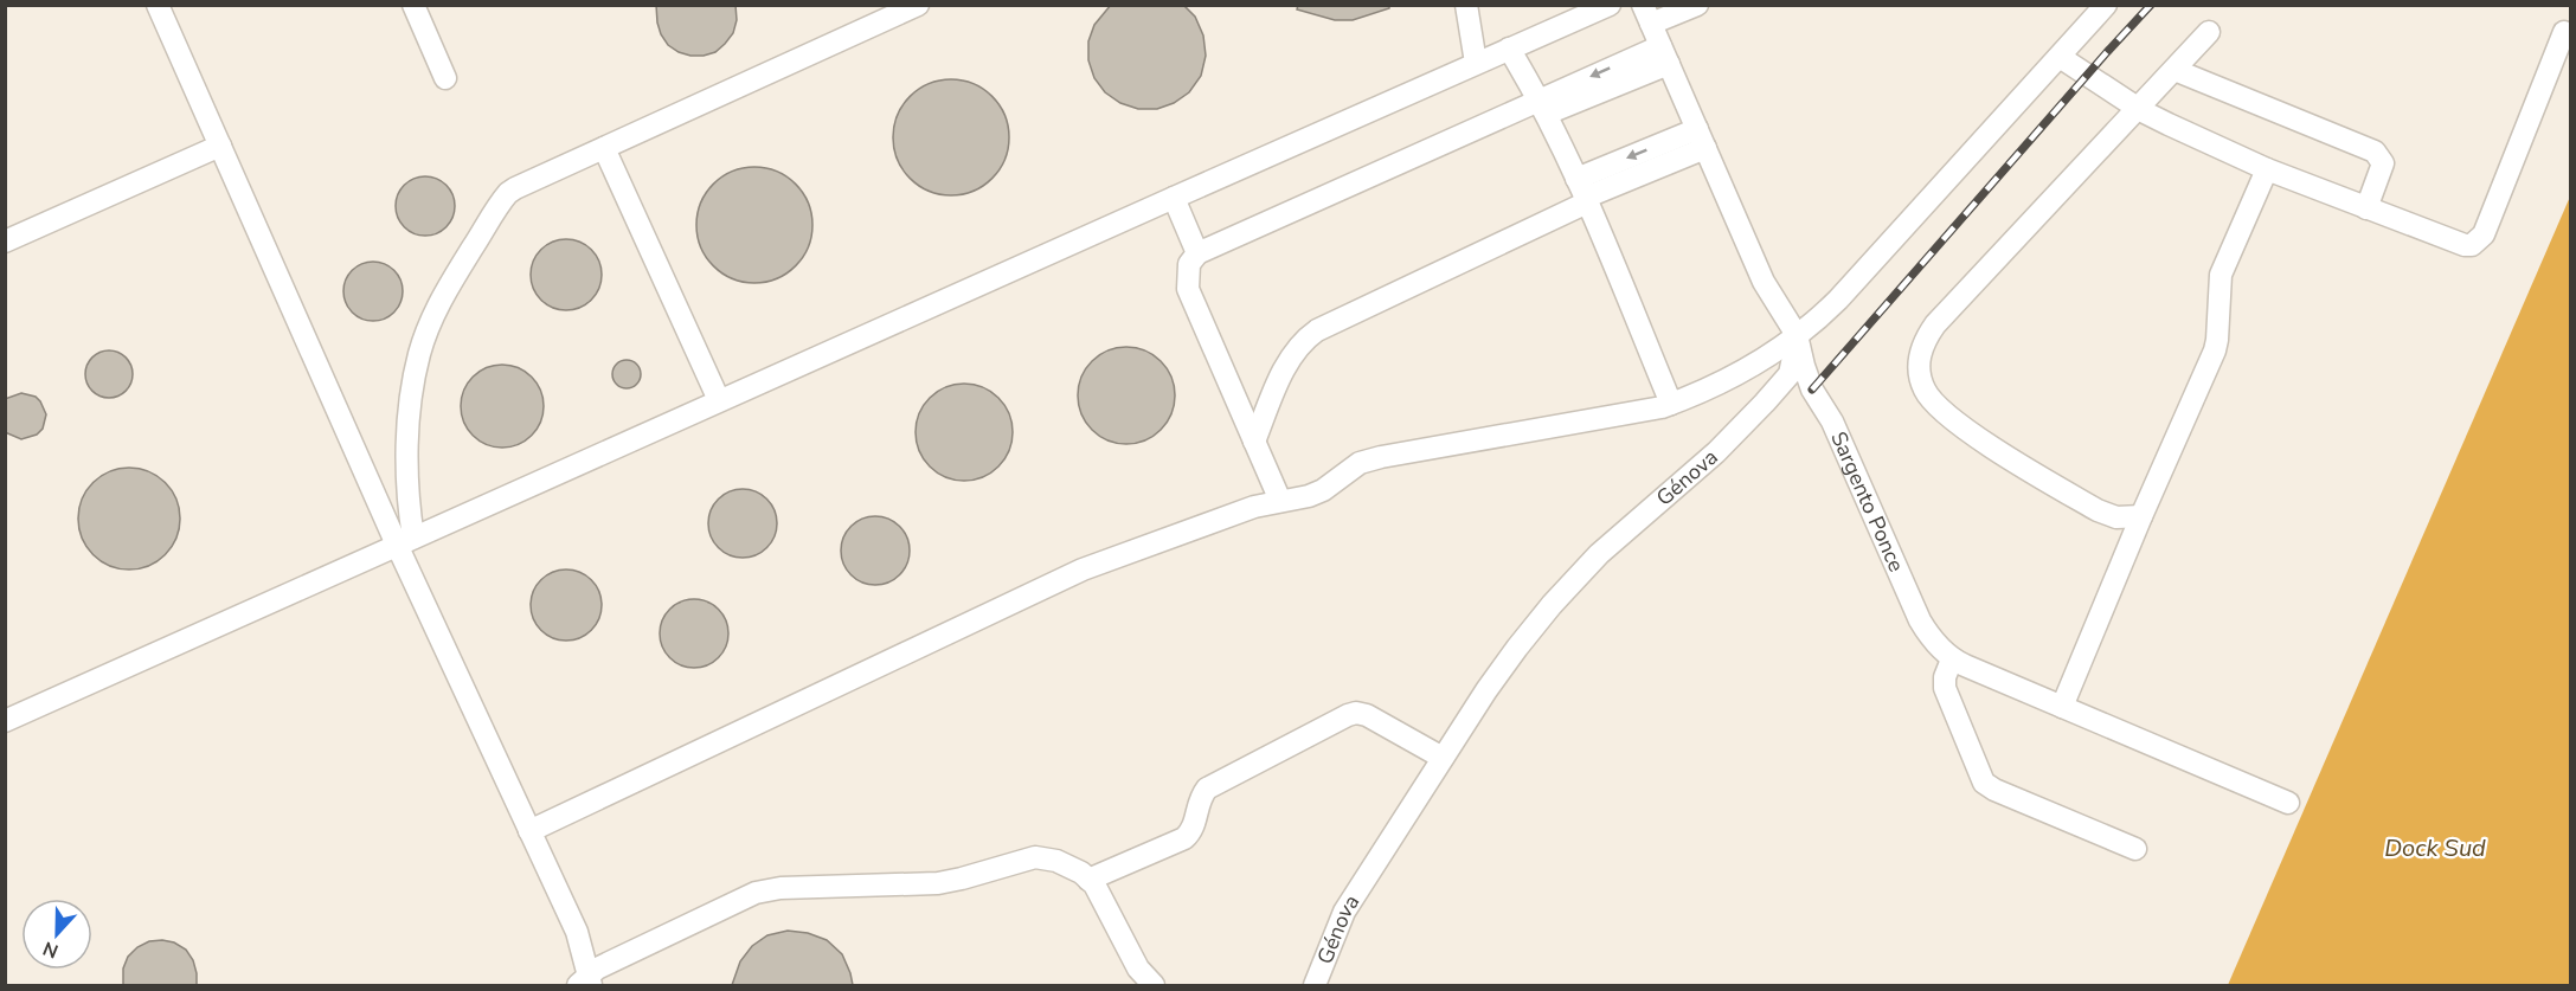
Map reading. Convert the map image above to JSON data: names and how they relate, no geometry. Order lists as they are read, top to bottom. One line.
{"streets":{"street":["Génova","Sargento Ponce"]},"crossings":[["Génova","Sargento Ponce"]],"water":["Dock Sud"],"north":"bottom"}
